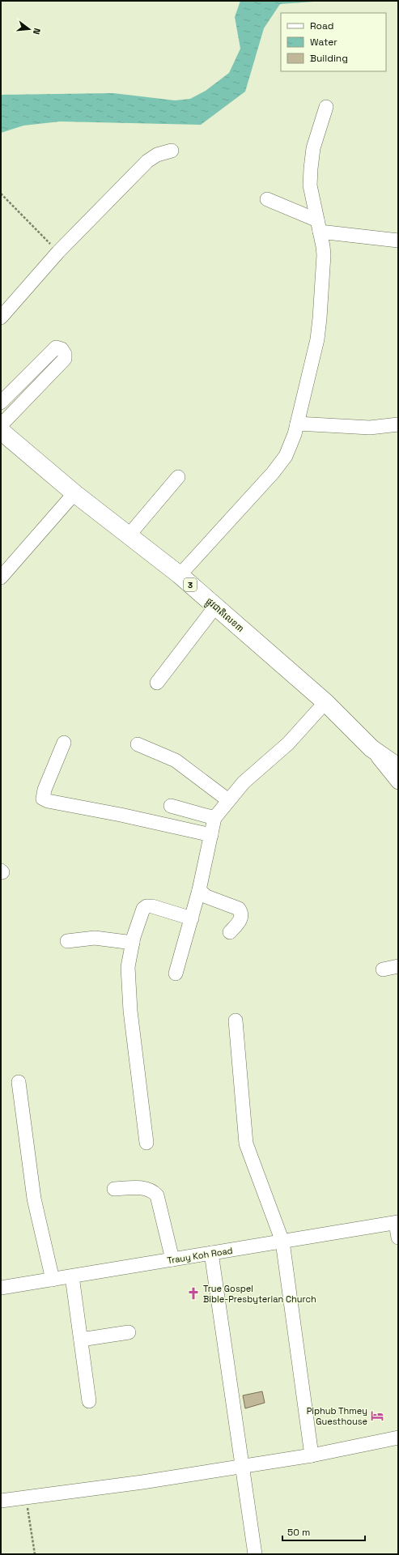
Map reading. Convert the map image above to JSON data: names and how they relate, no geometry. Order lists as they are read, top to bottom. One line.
{"streets":{"highway":["3","ផ្លូវជាតិលេខ៣"],"street":["Trauy Koh Road"]},"places":{"church":["True Gospel Bible-Presbyterian Church"],"hotel":["Piphub Thmey Guesthouse"]},"legend":["Road","Water","Building"],"scale_bar":"50 m","north":"right"}
